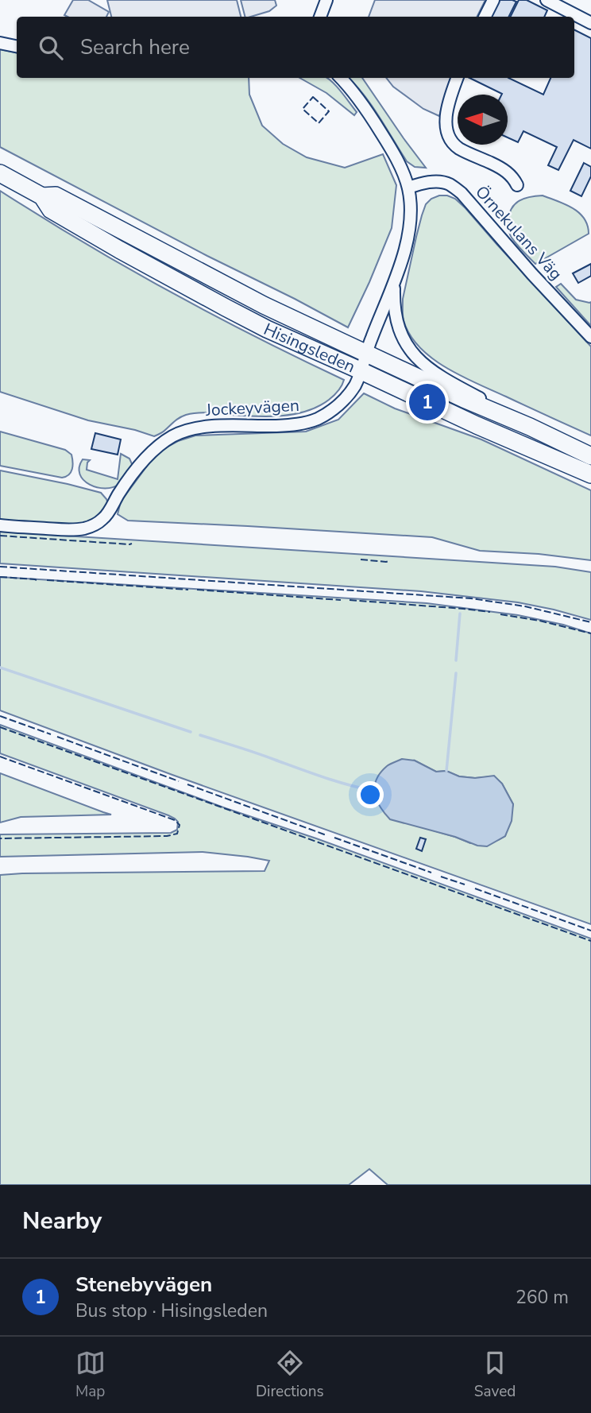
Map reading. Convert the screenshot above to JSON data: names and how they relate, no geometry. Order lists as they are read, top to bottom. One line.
{"streets":{"highway":["Hisingsleden"],"street":["Örnekulans Väg","Jockeyvägen"]},"crossings":[["Hisingsleden","Jockeyvägen"]],"north":"left","page":{"search":"Search here","pins":"1","heading":"Nearby","list":[{"mark":"1","name":"Stenebyvägen","note":"Bus stop · Hisingsleden","value":"260 m"}],"nav":["Map","Directions","Saved"]}}
